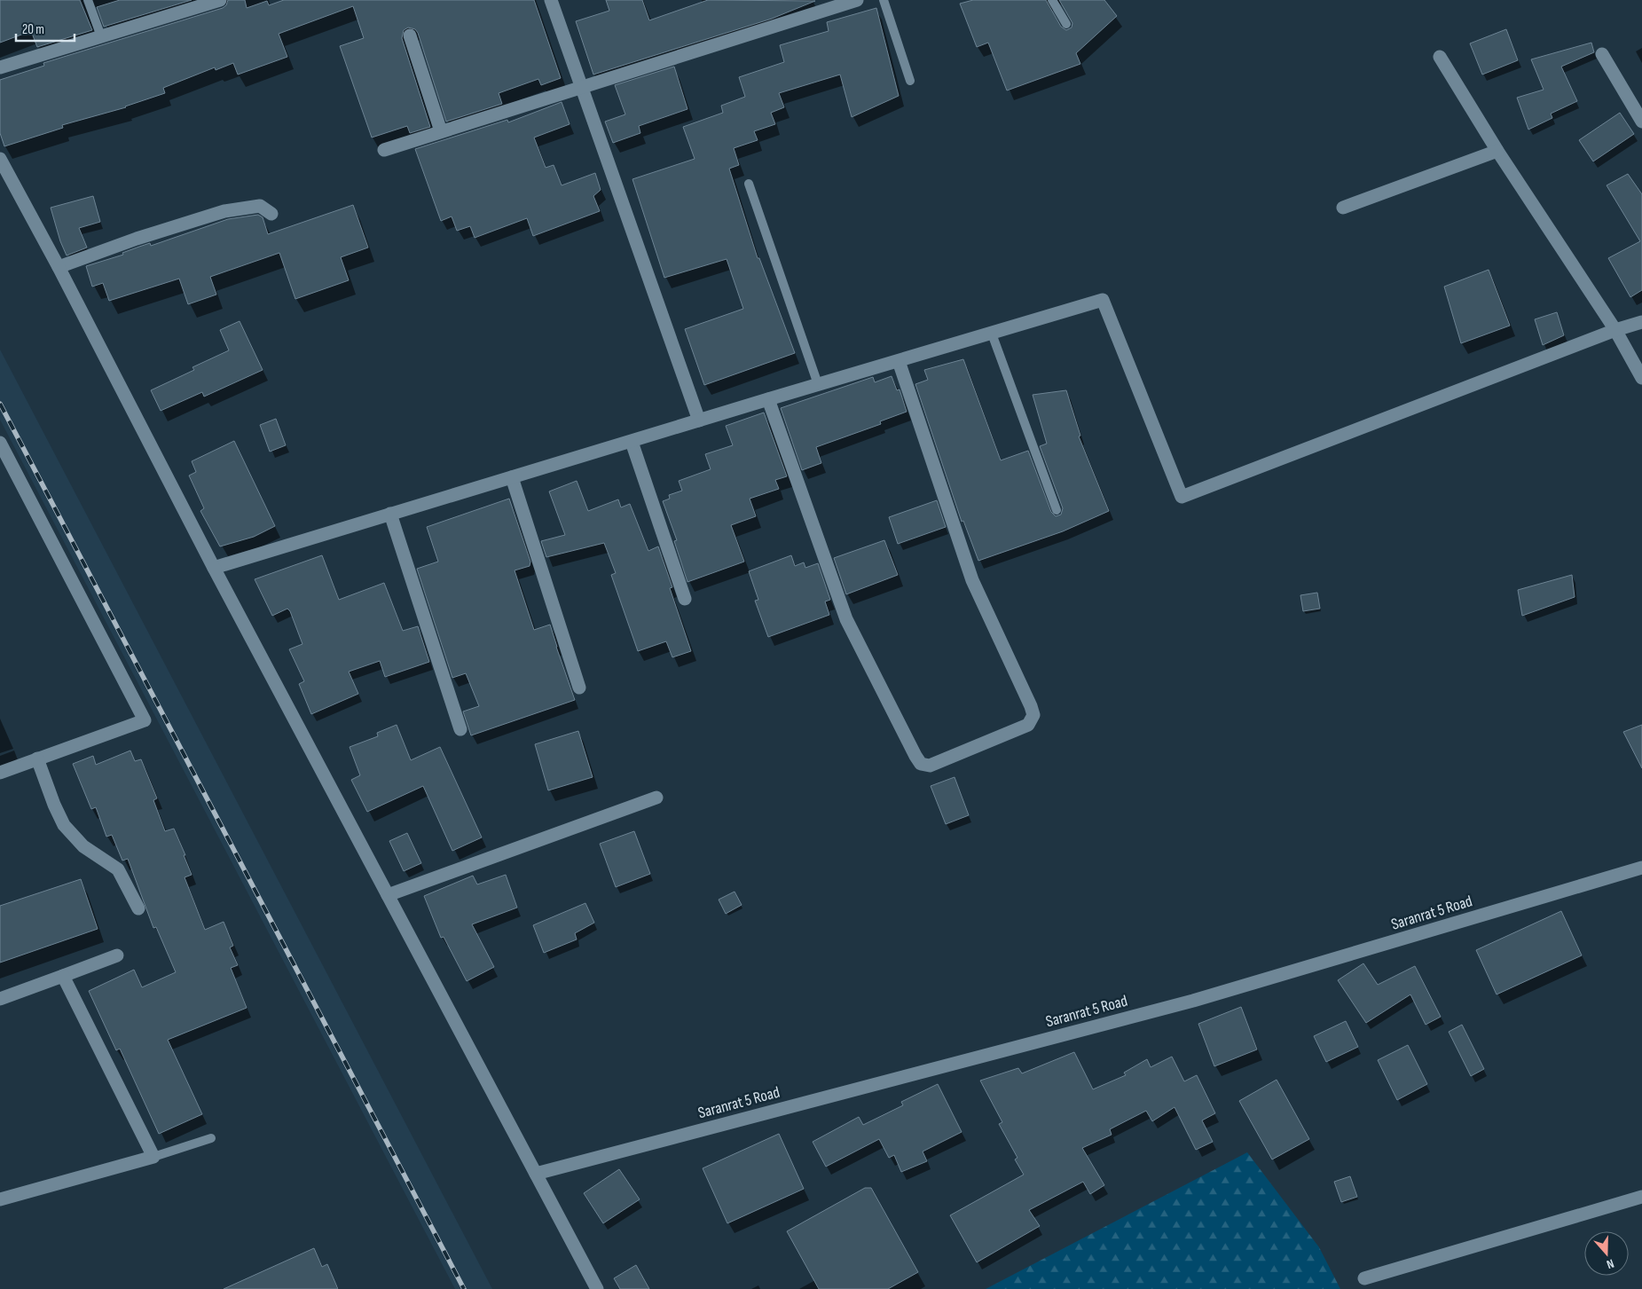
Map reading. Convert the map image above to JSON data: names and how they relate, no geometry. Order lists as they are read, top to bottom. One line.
{"streets":{"street":["Saranrat 5 Road"]},"scale_bar":"20 m","north":"bottom"}
